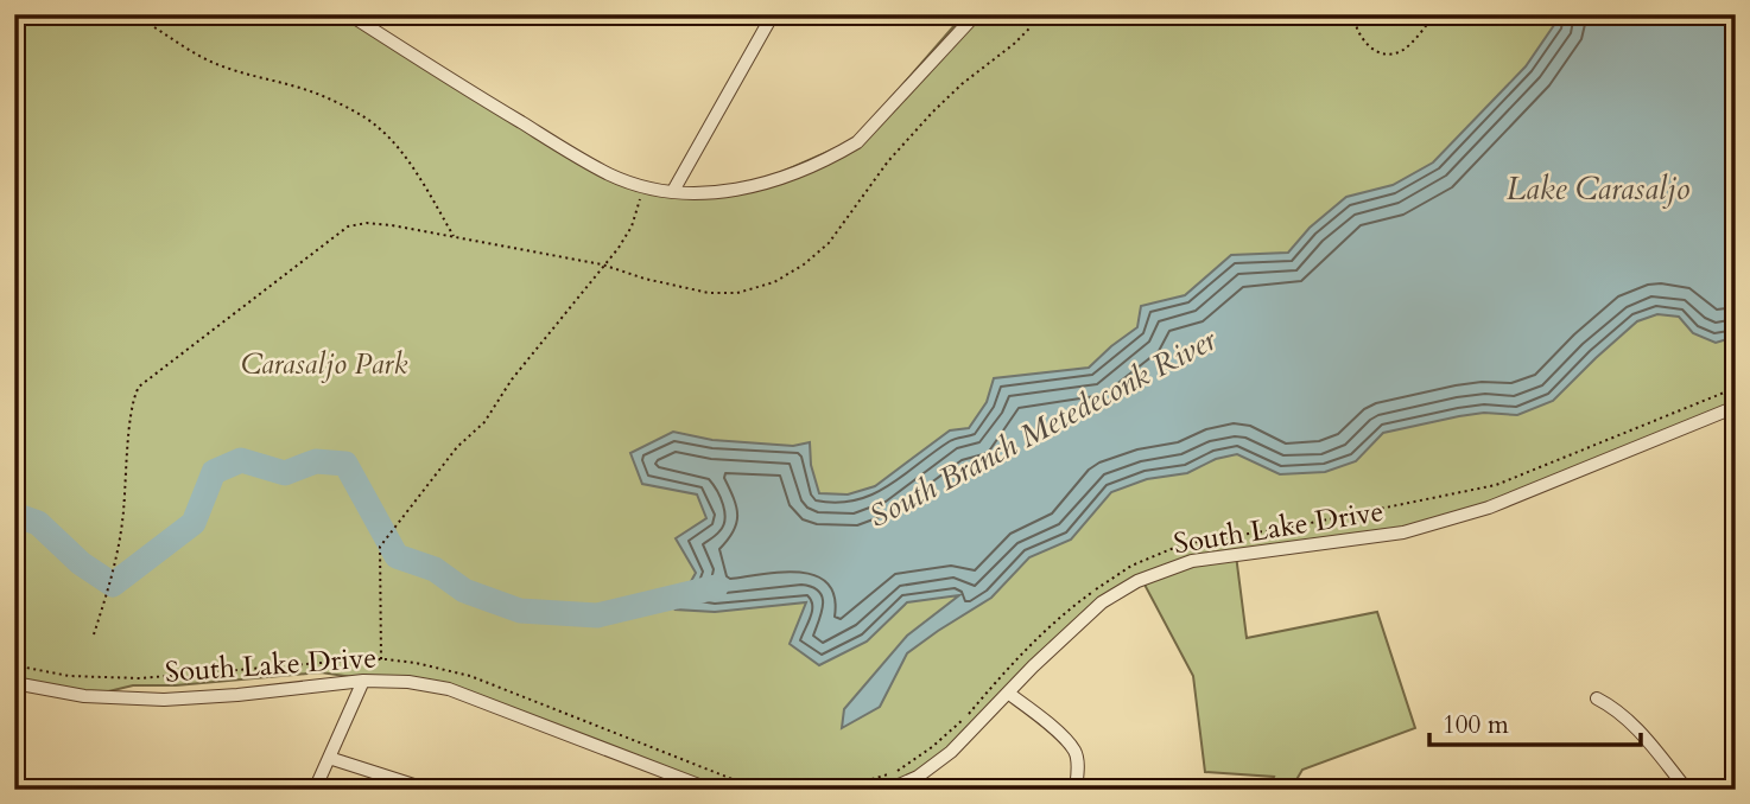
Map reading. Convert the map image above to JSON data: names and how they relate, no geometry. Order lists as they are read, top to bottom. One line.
{"streets":{"street":["South Lake Drive"]},"water":["Lake Carasaljo","South Branch Metedeconk River"],"parks":["Carasaljo Park"],"scale_bar":"100 m"}
